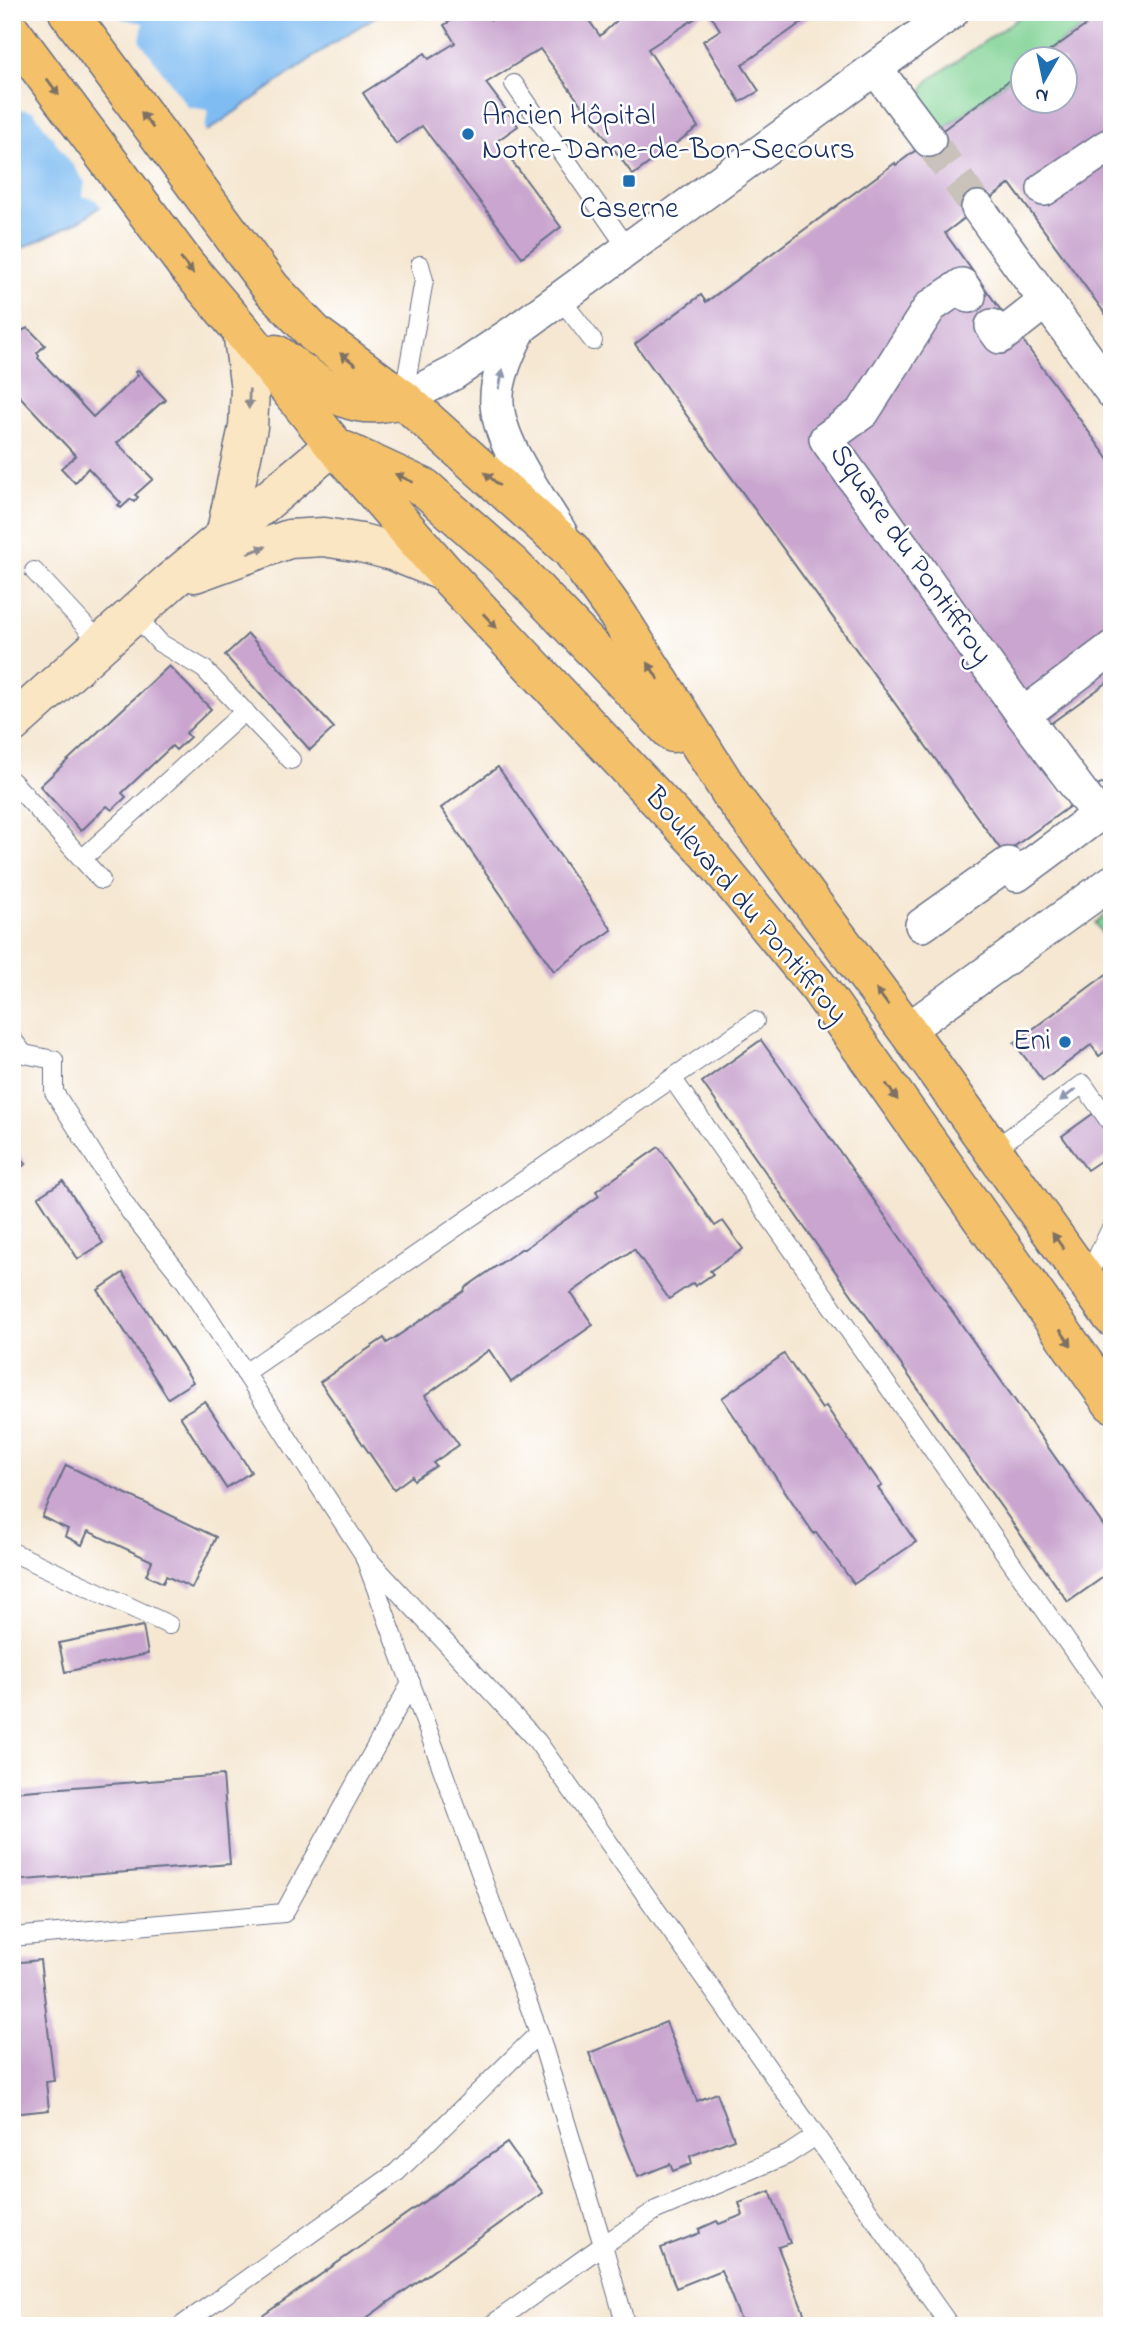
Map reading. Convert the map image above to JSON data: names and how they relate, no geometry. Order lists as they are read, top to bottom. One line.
{"streets":{"main road":["Boulevard du Pontiffroy"],"street":["Square du Pontiffroy"]},"places":{"other":["Ancien Hôpital Notre-Dame-de-Bon-Secours","Eni"],"transit":["Caserne"]},"north":"bottom"}
